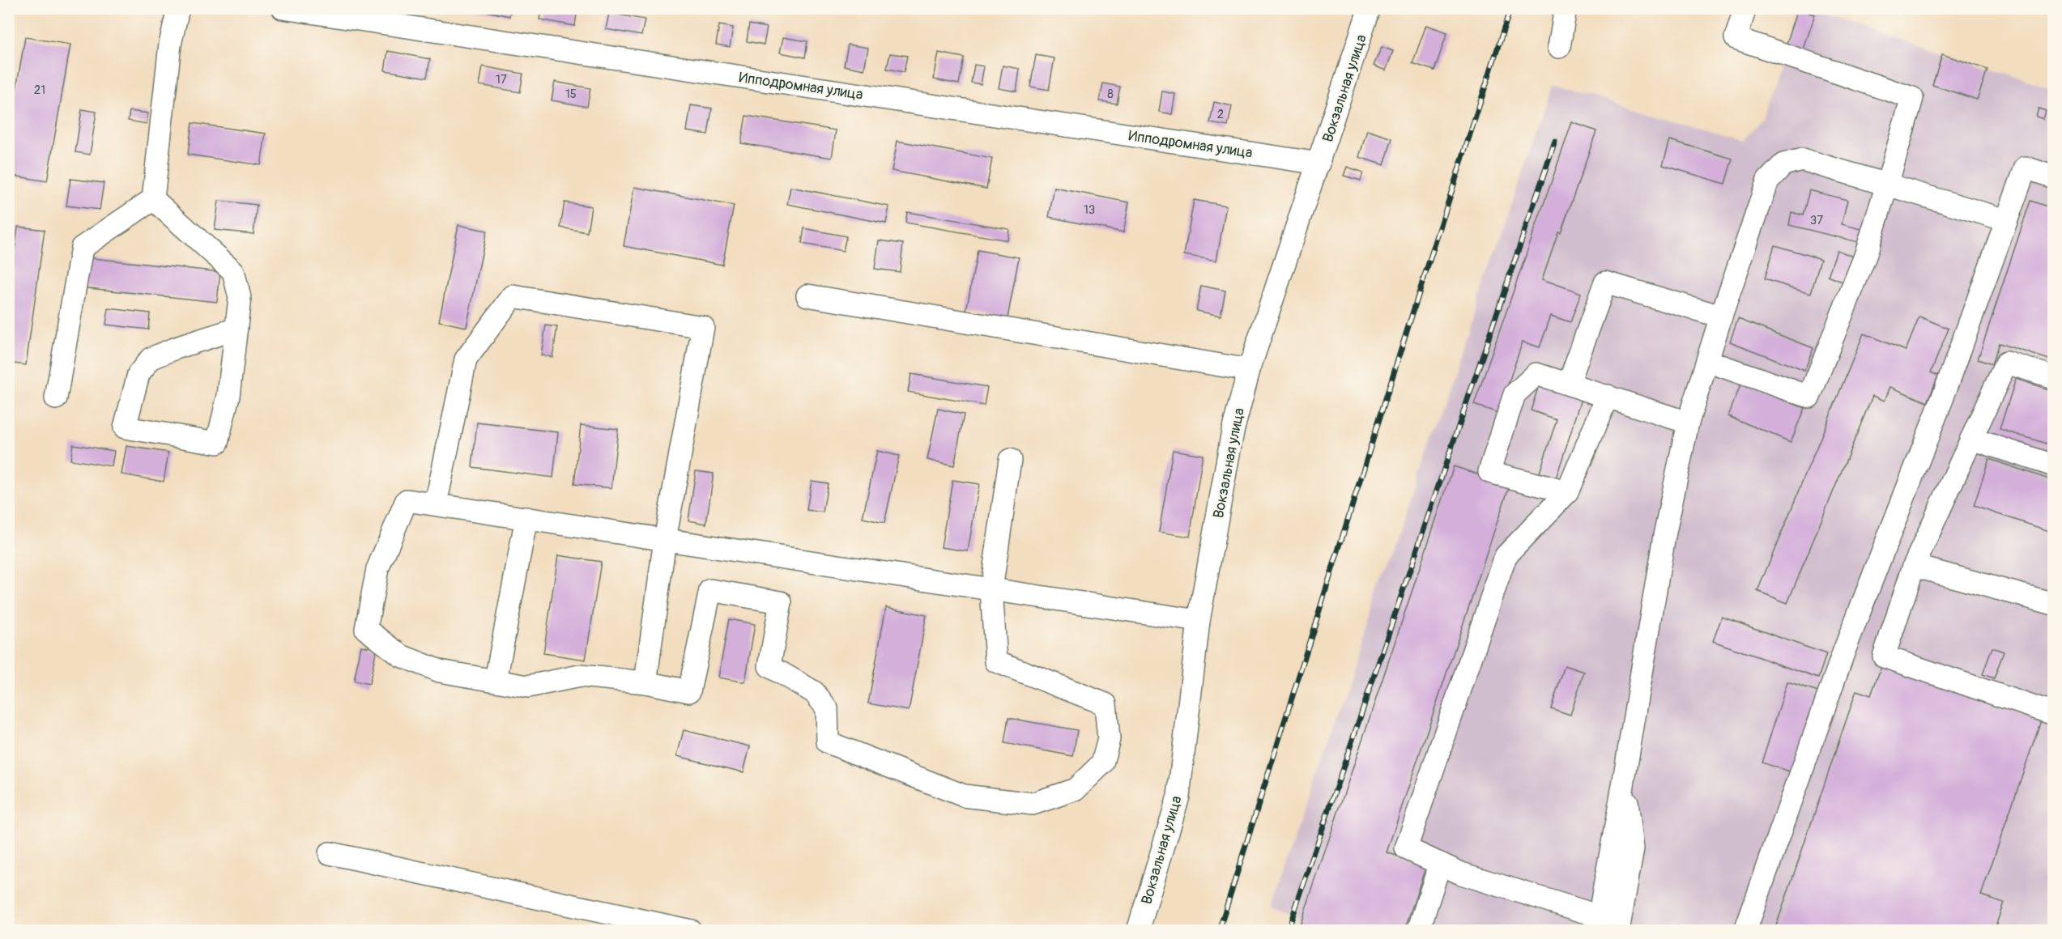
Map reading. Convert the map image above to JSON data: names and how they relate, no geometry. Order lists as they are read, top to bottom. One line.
{"streets":{"street":["Ипподромная улица","Вокзальная улица"]},"crossings":[["Ипподромная улица","Вокзальная улица"]],"house_numbers":["17","21","15","8","2","13","37"]}
